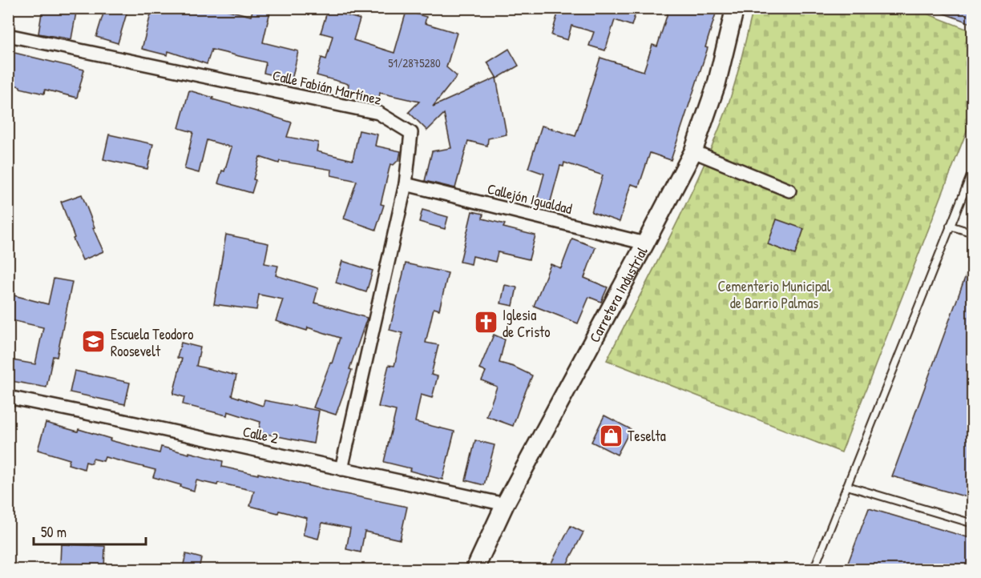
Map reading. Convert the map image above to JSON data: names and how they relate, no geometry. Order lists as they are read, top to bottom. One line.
{"streets":{"street":["Calle Fabián Martínez","Callejón Igualdad","Carretera Industrial","Calle 2"]},"crossings":[["Calle Fabián Martínez","Callejón Igualdad"],["Calle Fabián Martínez","Calle 2"],["Callejón Igualdad","Carretera Industrial"],["Carretera Industrial","Calle 2"]],"parks":["Cementerio Municipal de Barrio Palmas"],"places":{"church":["Iglesia de Cristo"],"school or university":["Escuela Teodoro Roosevelt"],"shop":["Teselta"]},"house_numbers":["51/2875280"],"scale_bar":"50 m"}
